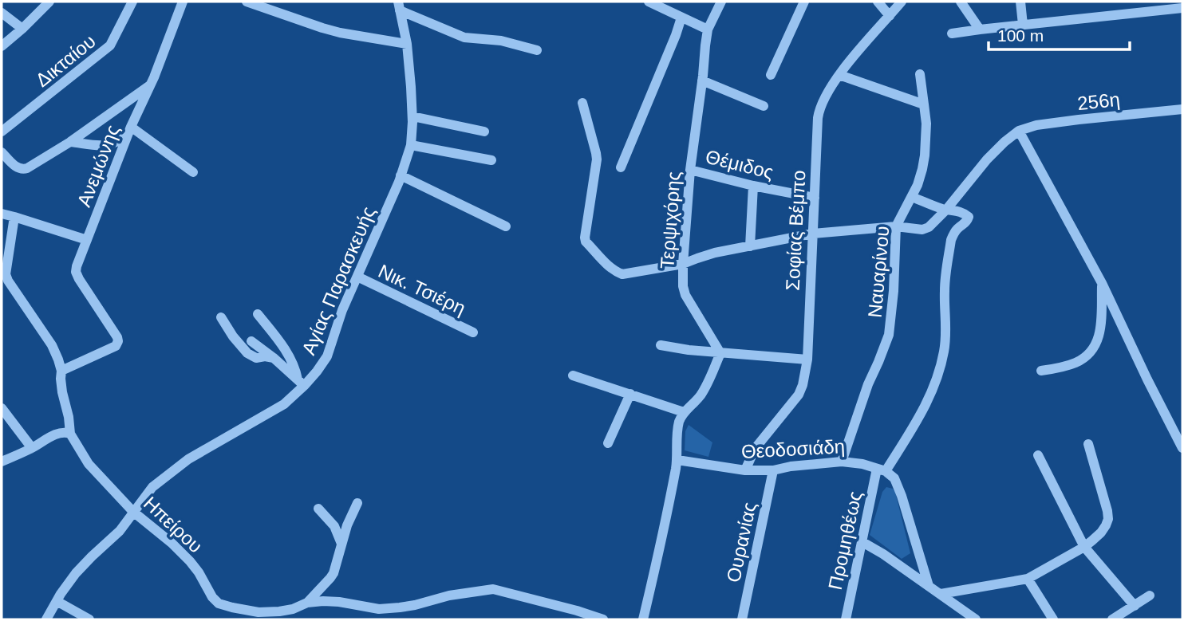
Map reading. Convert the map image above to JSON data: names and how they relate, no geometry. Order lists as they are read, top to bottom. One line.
{"streets":{"street":["Δικταίου","256η","Θέμιδος","Ανεμώνης","Τερψιχόρης","Σοφίας Βέμπο","Ναυαρίνου","Αγίας Παρασκευής","Νικ. Τσιέρη","Θεοδοσιάδη","Ηπείρου","Προμηθέως","Ουρανίας"]},"crossings":[["Θέμιδος","Τερψιχόρης"],["Θέμιδος","Σοφίας Βέμπο"],["Ανεμώνης","Ηπείρου"],["Σοφίας Βέμπο","Θεοδοσιάδη"],["Ναυαρίνου","Θεοδοσιάδη"],["Αγίας Παρασκευής","Νικ. Τσιέρη"],["Αγίας Παρασκευής","Ηπείρου"],["Θεοδοσιάδη","Προμηθέως"],["Θεοδοσιάδη","Ουρανίας"]],"scale_bar":"100 m"}
